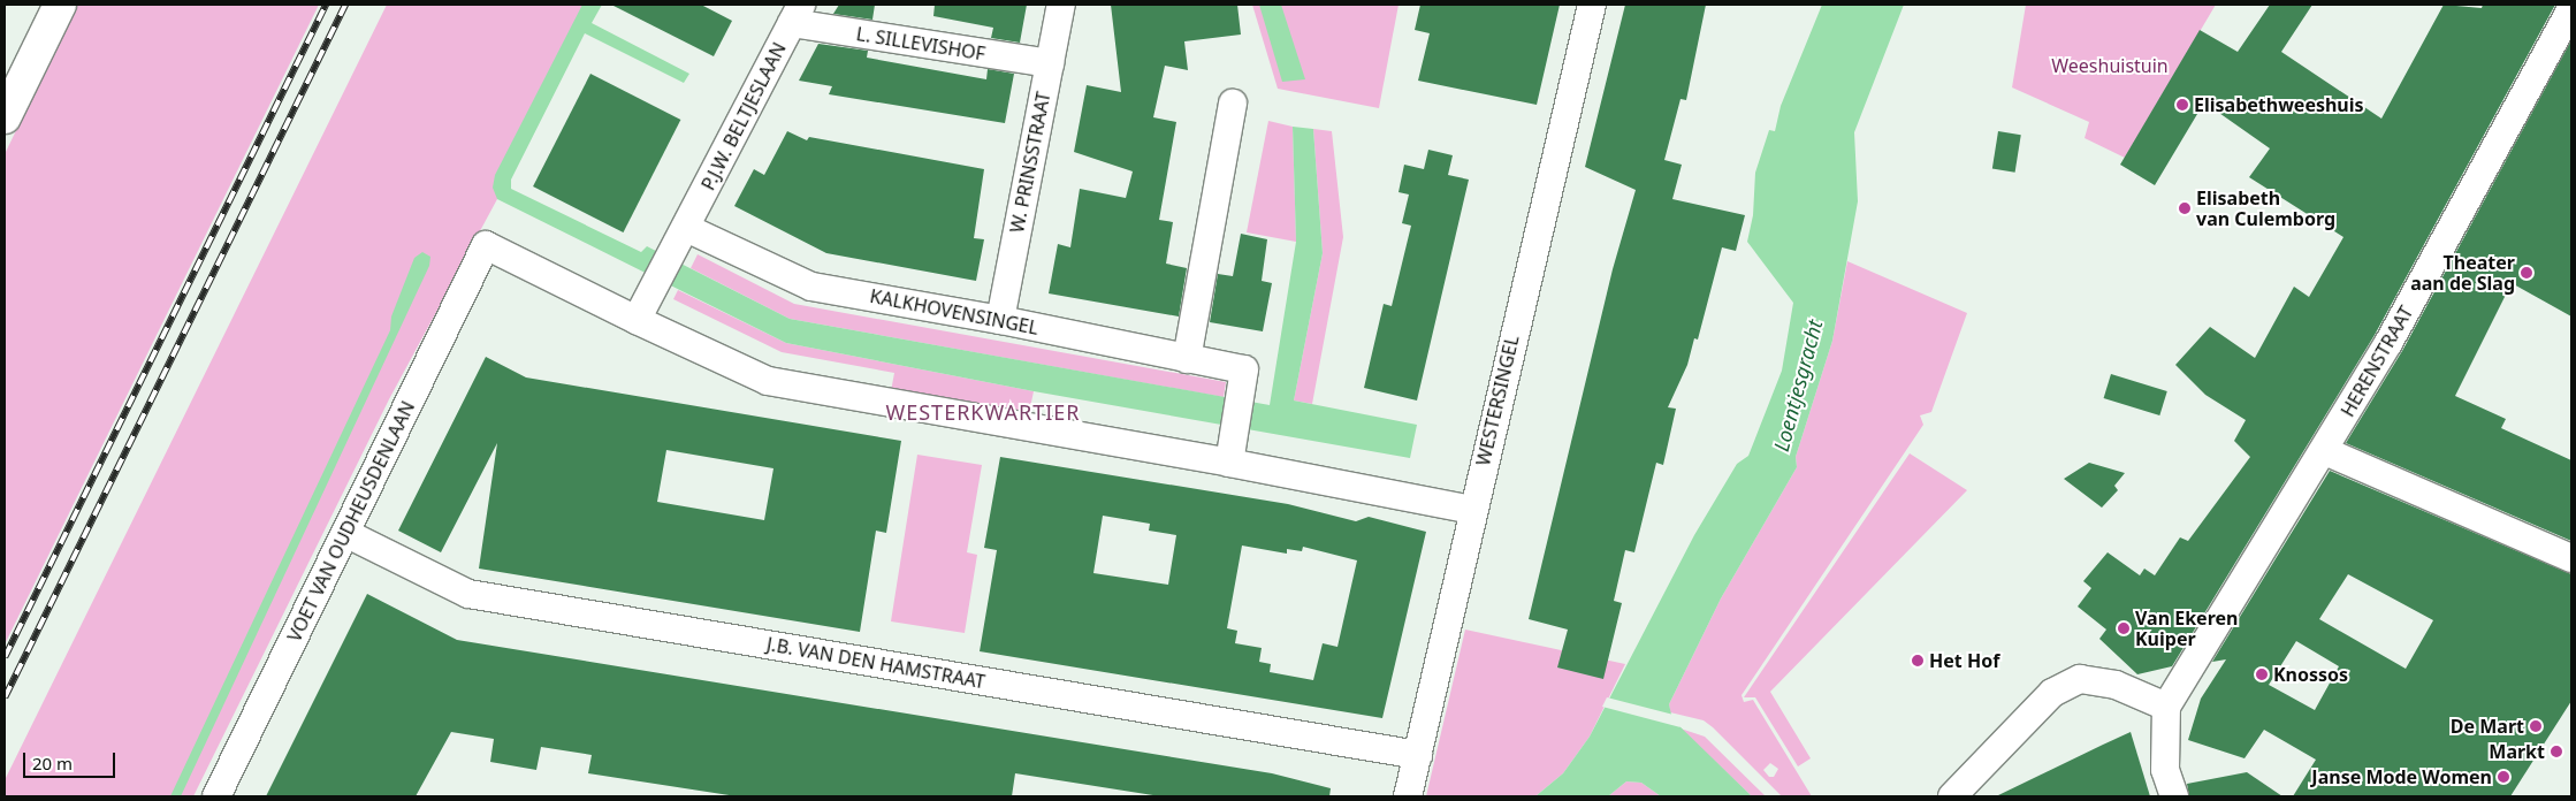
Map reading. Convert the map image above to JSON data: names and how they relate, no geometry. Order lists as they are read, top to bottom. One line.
{"streets":{"street":["L. SILLEVISHOF","P.J.W. BELTJESLAAN","W. PRINSSTRAAT","KALKHOVENSINGEL","HERENSTRAAT","WESTERSINGEL","VOET VAN OUDHEUSDENLAAN","J.B. VAN DEN HAMSTRAAT"]},"crossings":[["L. SILLEVISHOF","P.J.W. BELTJESLAAN"],["L. SILLEVISHOF","W. PRINSSTRAAT"],["P.J.W. BELTJESLAAN","KALKHOVENSINGEL"],["W. PRINSSTRAAT","KALKHOVENSINGEL"],["WESTERSINGEL","J.B. VAN DEN HAMSTRAAT"],["VOET VAN OUDHEUSDENLAAN","J.B. VAN DEN HAMSTRAAT"]],"districts":["WESTERKWARTIER"],"water":["Loentjesgracht"],"parks":["Weeshuistuin"],"places":["Elisabethweeshuis","Elisabeth van Culemborg","Theater aan de Slag","Van Ekeren Kuiper","Het Hof","Knossos","De Mart","Markt","Janse Mode Women"],"scale_bar":"20 m"}
